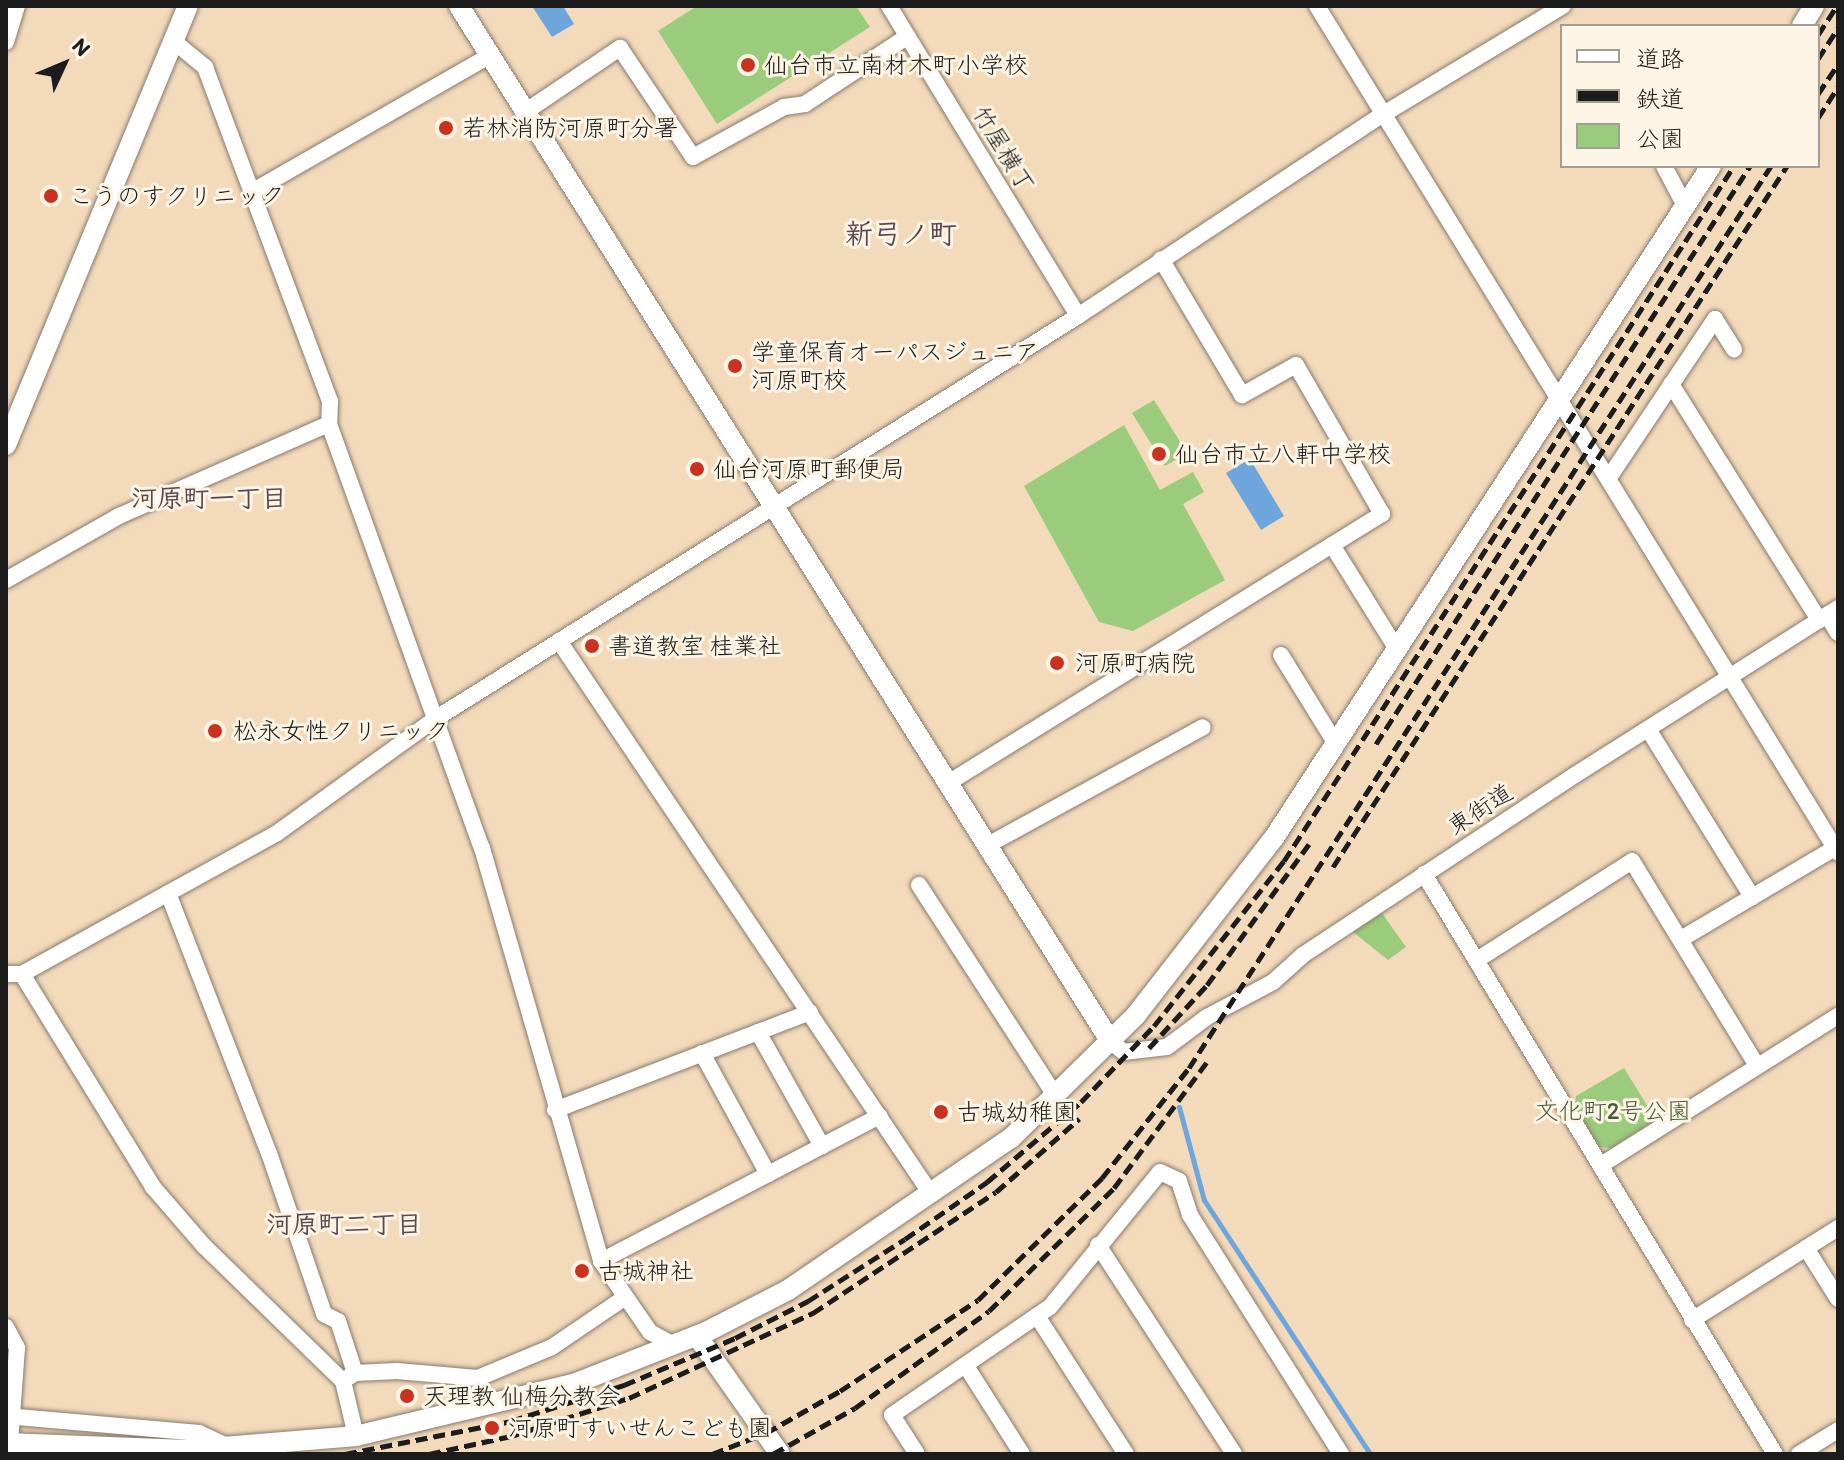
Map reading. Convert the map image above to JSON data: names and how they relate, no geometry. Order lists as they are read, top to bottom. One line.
{"streets":{"street":["竹屋横丁","東街道"]},"districts":["新弓ノ町","河原町一丁目","河原町二丁目"],"parks":["文化町2号公園"],"places":["仙台市立南材木町小学校","若林消防河原町分署","こうのすクリニック","学童保育オーパスジュニア 河原町校","仙台市立八軒中学校","仙台河原町郵便局","書道教室 桂業社","河原町病院","松永女性クリニック","古城幼稚園","古城神社","天理教 仙梅分教会","河原町すいせんこども園"],"legend":["道路","鉄道","公園"],"north":"top right"}
